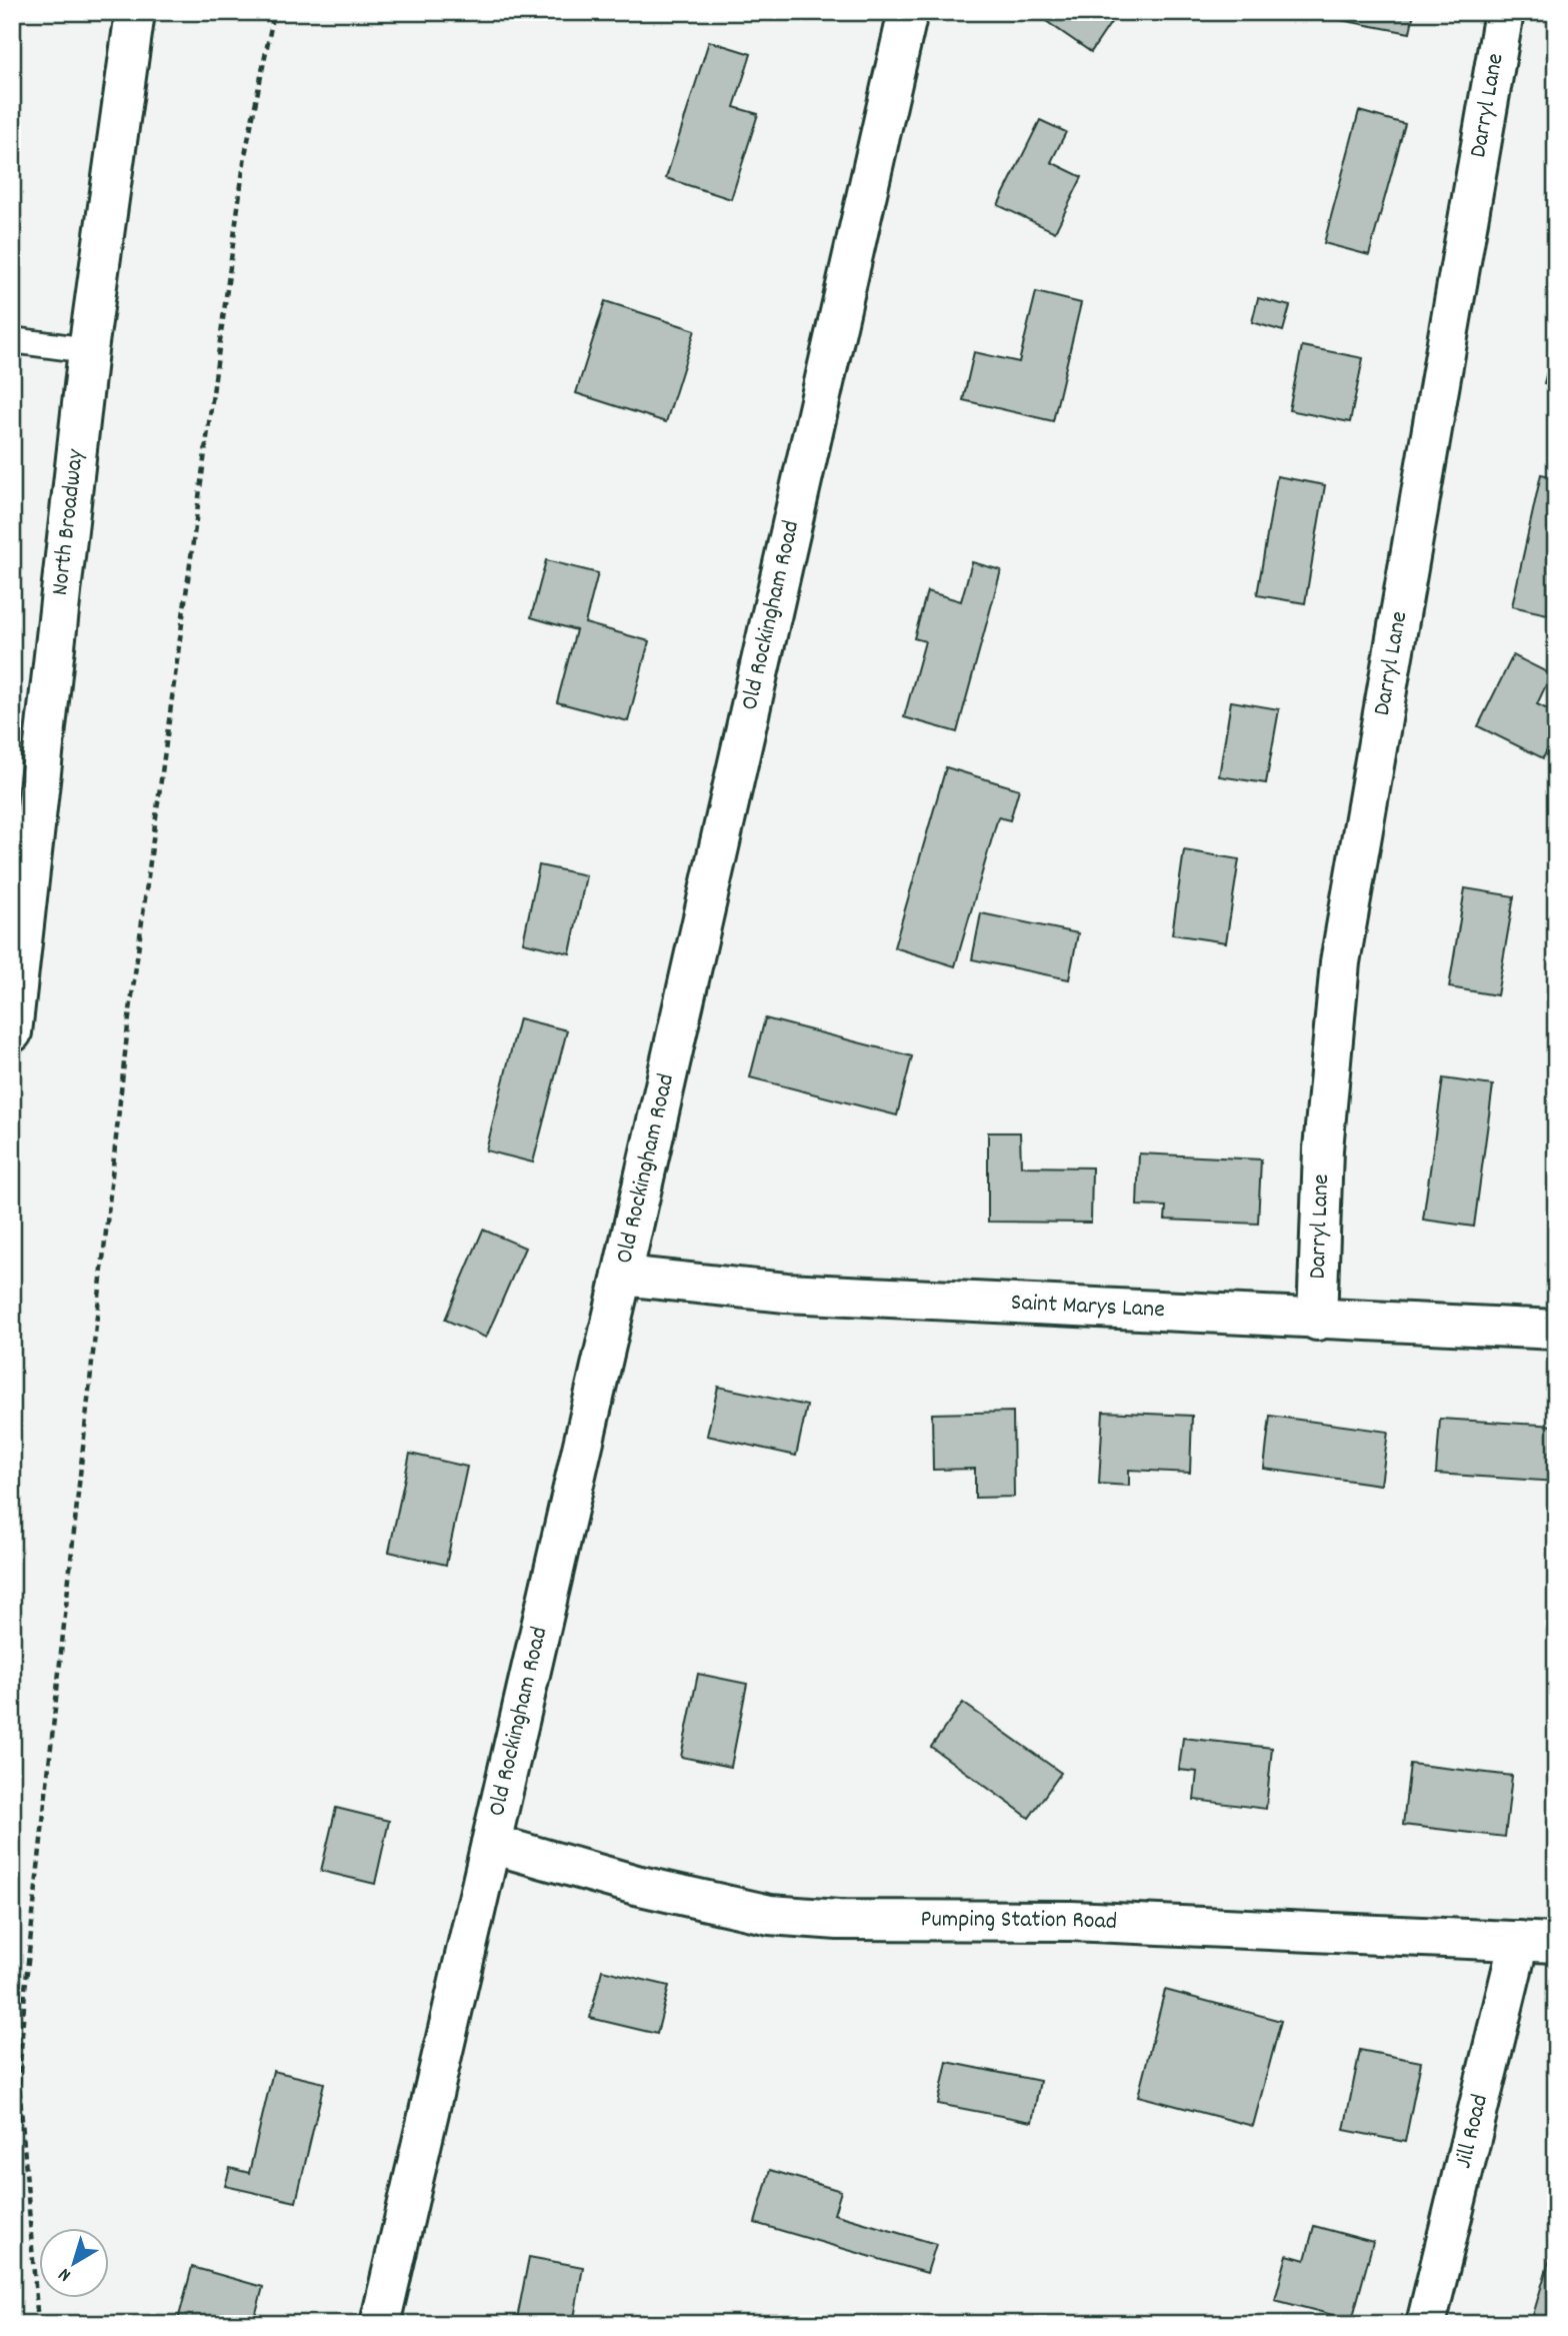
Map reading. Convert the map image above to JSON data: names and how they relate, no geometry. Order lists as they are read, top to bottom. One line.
{"streets":{"street":["Darryl Lane","North Broadway","Old Rockingham Road","Saint Marys Lane","Pumping Station Road","Jill Road"]},"crossings":[["Darryl Lane","Saint Marys Lane"],["Old Rockingham Road","Saint Marys Lane"],["Old Rockingham Road","Pumping Station Road"],["Pumping Station Road","Jill Road"]],"north":"bottom left"}
